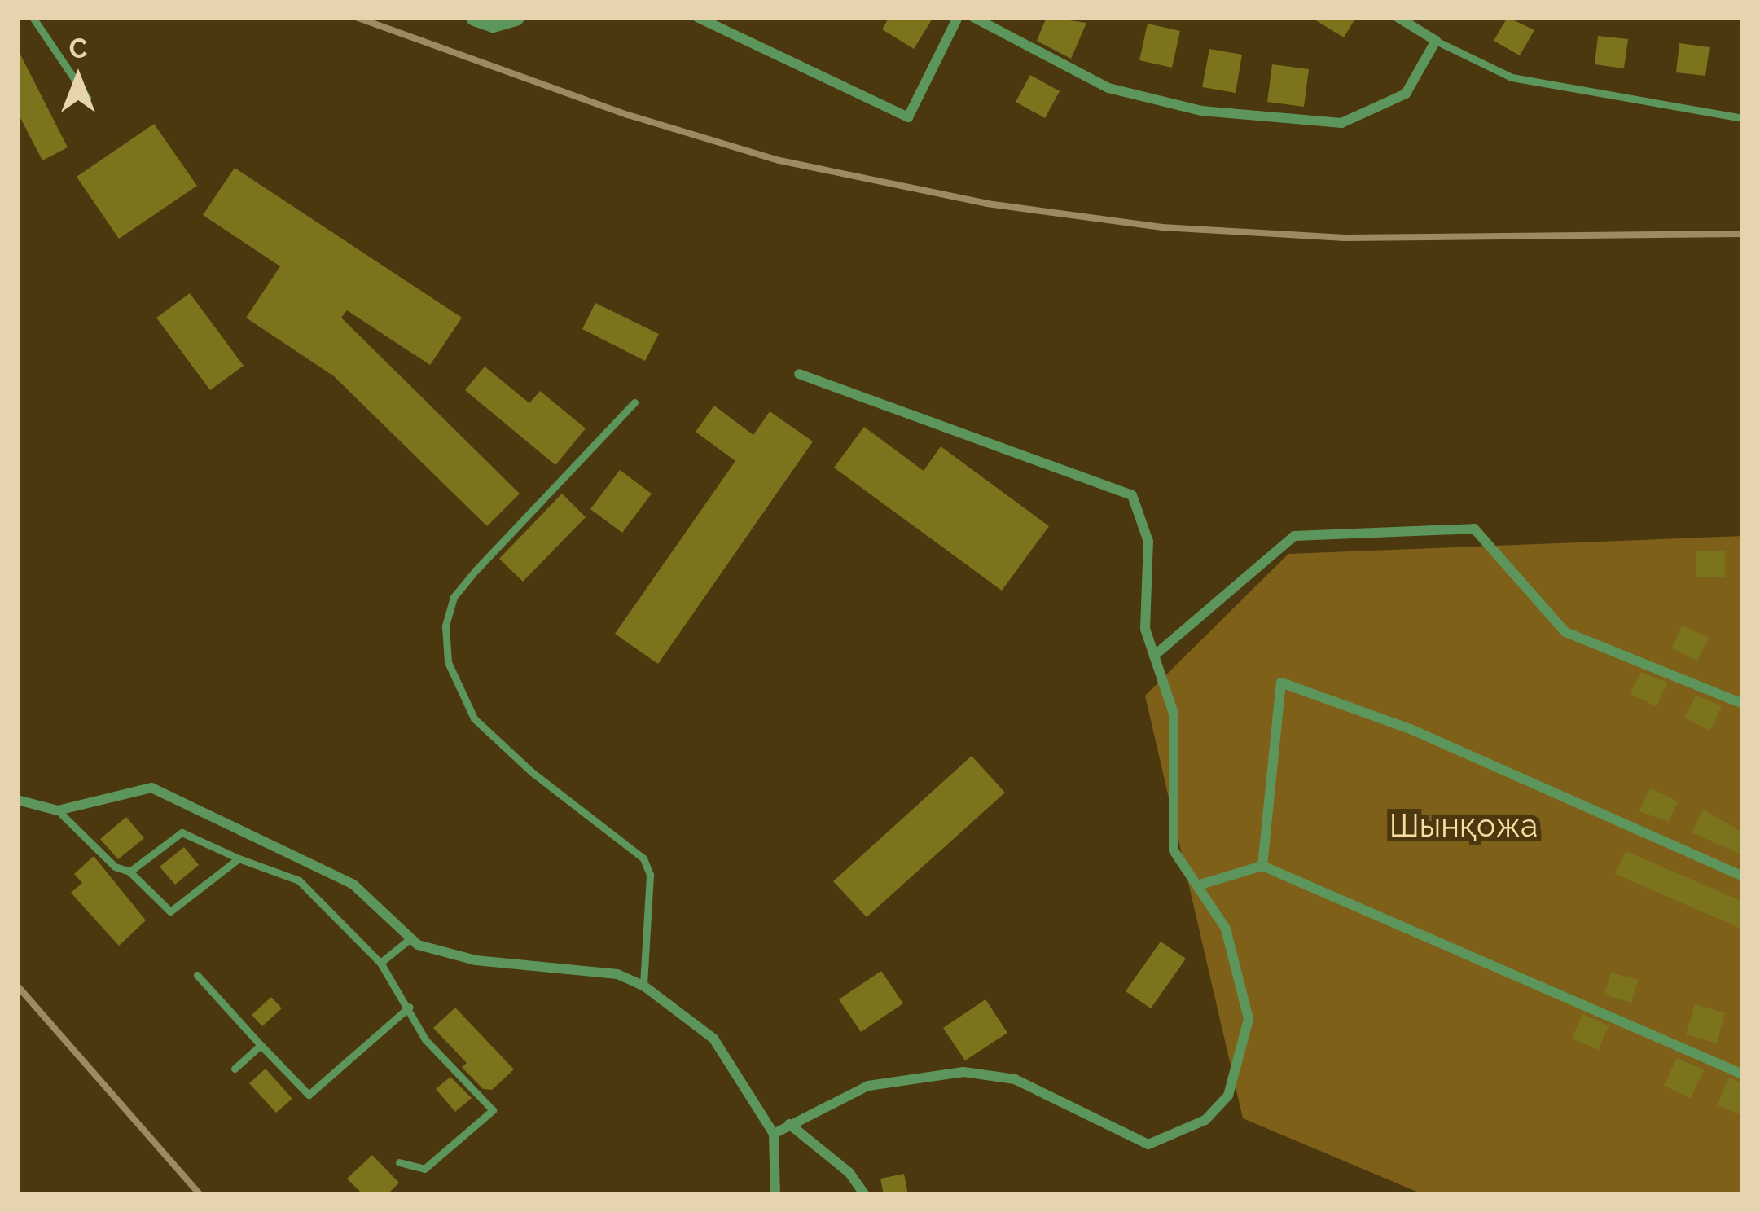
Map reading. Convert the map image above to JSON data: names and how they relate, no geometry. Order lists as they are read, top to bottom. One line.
{"parks":["Шынқожа"],"north":"top"}
